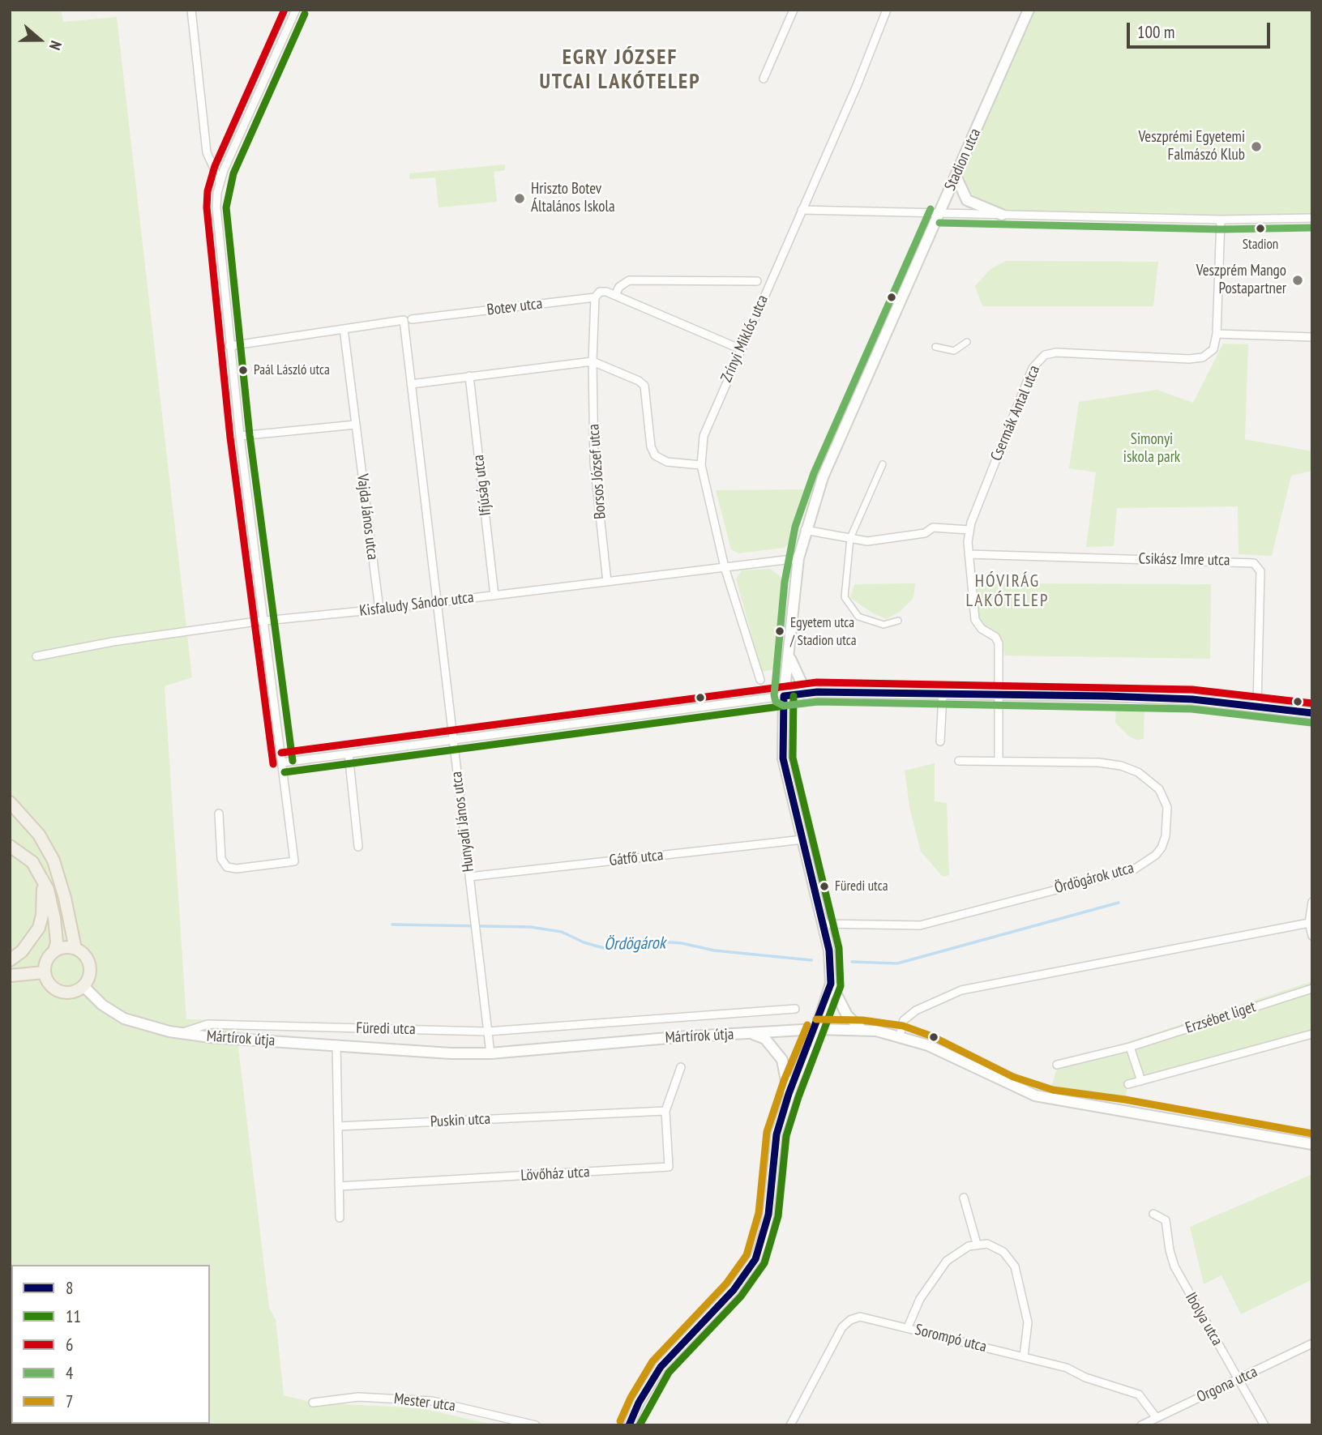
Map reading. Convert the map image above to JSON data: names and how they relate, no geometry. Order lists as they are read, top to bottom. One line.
{"streets":{"street":["Stadion utca","Botev utca","Zrínyi Miklós utca","Csermák Antal utca","Borsos József utca","Ifjúság utca","Vajda János utca","Csikász Imre utca","Kisfaludy Sándor utca","Hunyadi János utca","Gátfő utca","Ördögárok utca","Erzsébet liget","Füredi utca","Mártírok útja","Puskin utca","Lövőház utca","Ibolya utca","Sorompó utca","Orgona utca","Mester utca"]},"crossings":[["Stadion utca","Kisfaludy Sándor utca"],["Stadion utca","Gátfő utca"],["Stadion utca","Ördögárok utca"],["Stadion utca","Mártírok útja"],["Botev utca","Zrínyi Miklós utca"],["Botev utca","Borsos József utca"],["Botev utca","Vajda János utca"],["Botev utca","Hunyadi János utca"],["Zrínyi Miklós utca","Kisfaludy Sándor utca"],["Csermák Antal utca","Csikász Imre utca"],["Csermák Antal utca","Ördögárok utca"],["Borsos József utca","Kisfaludy Sándor utca"],["Ifjúság utca","Kisfaludy Sándor utca"],["Vajda János utca","Kisfaludy Sándor utca"],["Kisfaludy Sándor utca","Hunyadi János utca"],["Hunyadi János utca","Gátfő utca"],["Hunyadi János utca","Füredi utca"],["Hunyadi János utca","Mártírok útja"],["Füredi utca","Mártírok útja"],["Puskin utca","Lövőház utca"],["Ibolya utca","Orgona utca"],["Sorompó utca","Orgona utca"]],"districts":["EGRY JÓZSEF UTCAI LAKÓTELEP","HÓVIRÁG LAKÓTELEP"],"water":["Ördögárok"],"parks":["Simonyi iskola park"],"places":["Veszprémi Egyetemi Falmászó Klub","Hriszto Botev Általános Iskola","Stadion","Veszprém Mango Postapartner","Paál László utca","Egyetem utca / Stadion utca","Füredi utca"],"lines":["transit line 6","transit line 11","transit line 4","transit line 8","transit line 7"],"legend":["8","11","6","4","7"],"scale_bar":"100 m","north":"right"}
